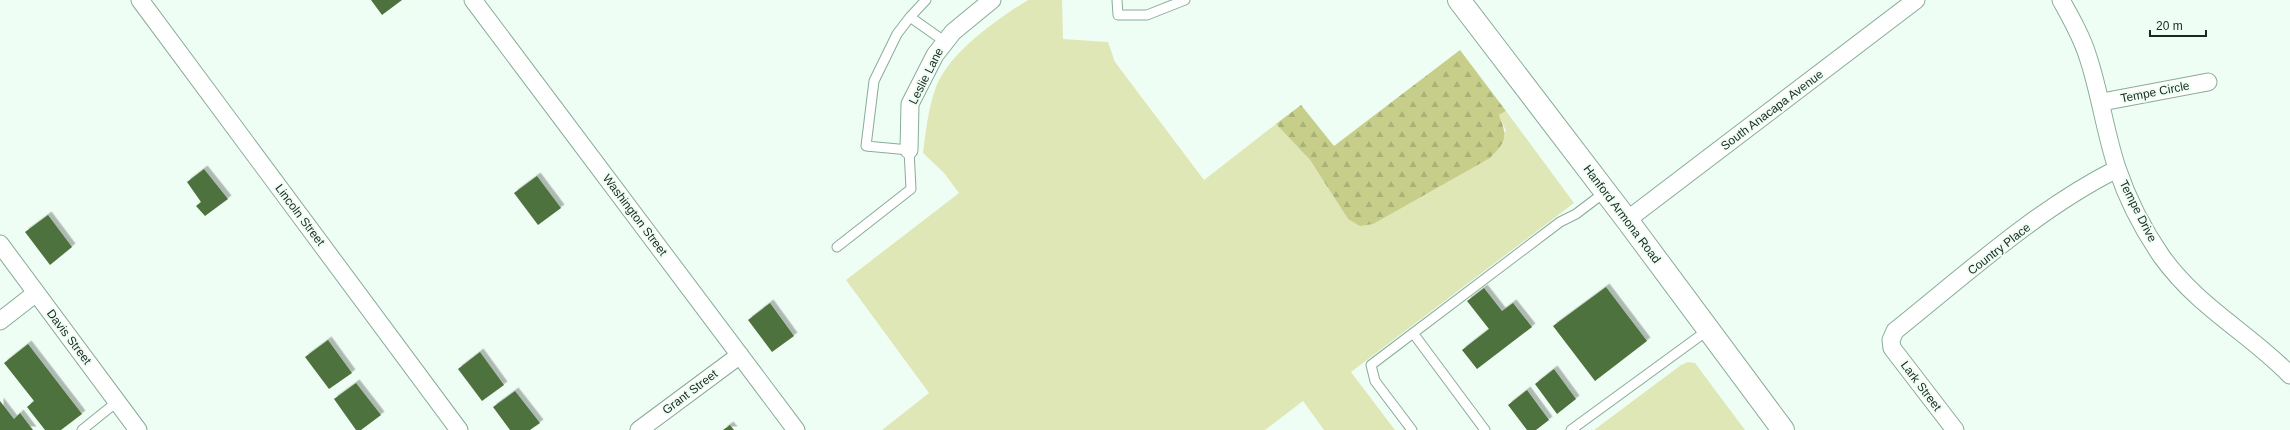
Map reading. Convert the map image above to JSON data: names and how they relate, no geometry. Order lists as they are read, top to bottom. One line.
{"streets":{"main road":["Hanford Armona Road"],"street":["Leslie Lane","Tempe Circle","South Anacapa Avenue","Tempe Drive","Lincoln Street","Washington Street","Country Place","Davis Street","Lark Street","Grant Street"]},"crossings":[["Tempe Circle","Tempe Drive"],["South Anacapa Avenue","Hanford Armona Road"],["Tempe Drive","Country Place"],["Washington Street","Grant Street"],["Country Place","Lark Street"]],"scale_bar":"20 m"}
